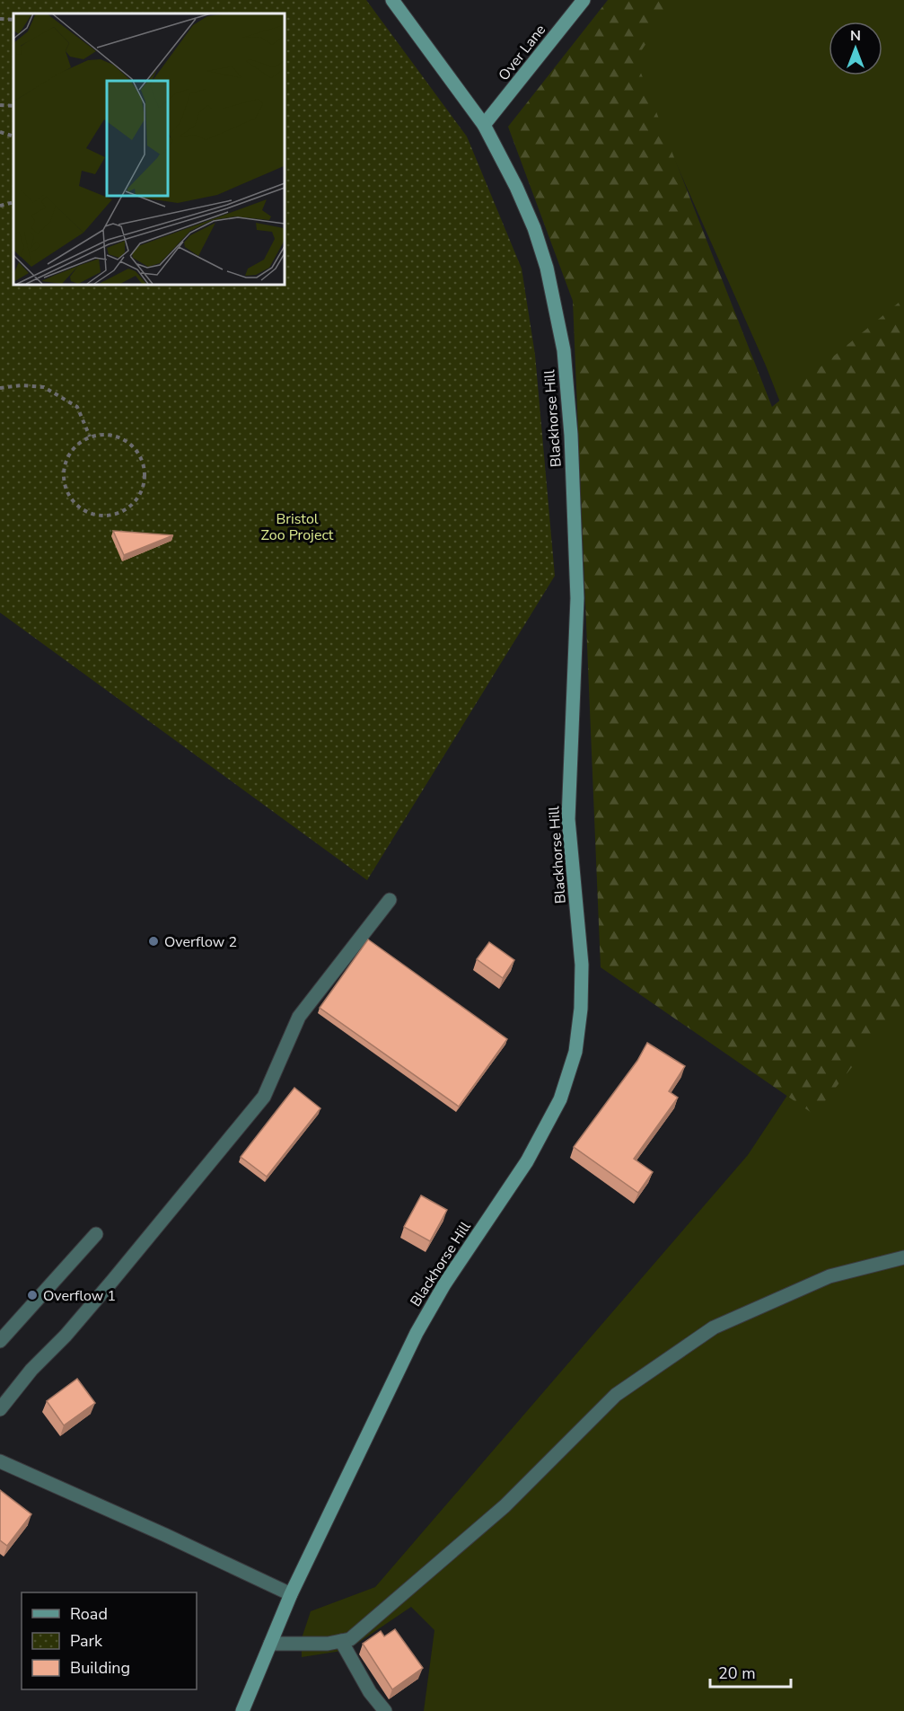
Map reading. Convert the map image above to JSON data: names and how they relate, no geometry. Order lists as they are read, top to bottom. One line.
{"streets":{"main road":["Over Lane","Blackhorse Hill"]},"crossings":[["Over Lane","Blackhorse Hill"]],"parks":["Bristol Zoo Project"],"places":["Overflow 2","Overflow 1"],"legend":["Road","Park","Building"],"scale_bar":"20 m","north":"top"}
